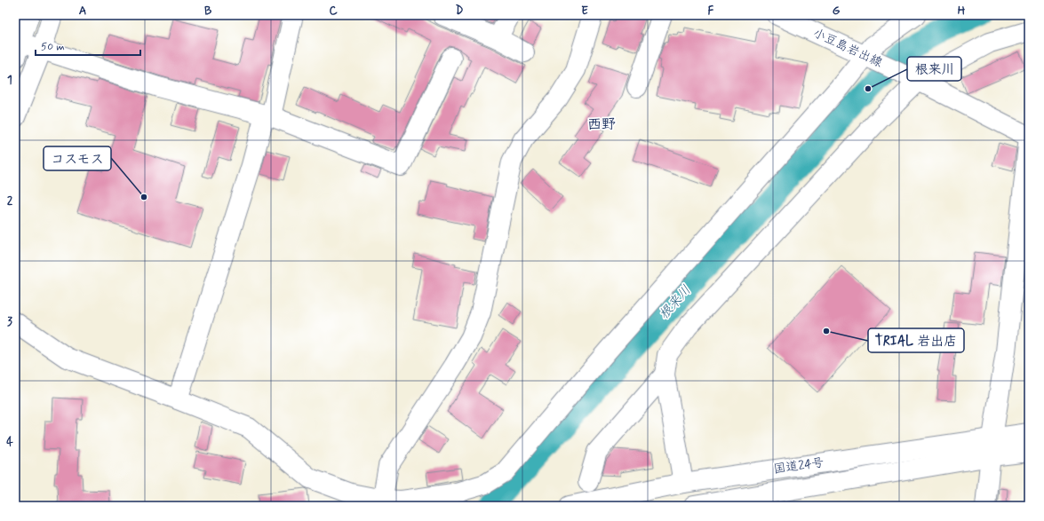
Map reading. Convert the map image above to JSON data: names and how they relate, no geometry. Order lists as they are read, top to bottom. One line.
{"streets":{"main road":["小豆島岩出線","国道24号"]},"districts":["西野"],"water":["根来川"],"places":["根来川","コスモス","TRIAL 岩出店"],"scale_bar":"50 m","grid":{"columns":["A","B","C","D","E","F","G","H"],"rows":["1","2","3","4"]}}
